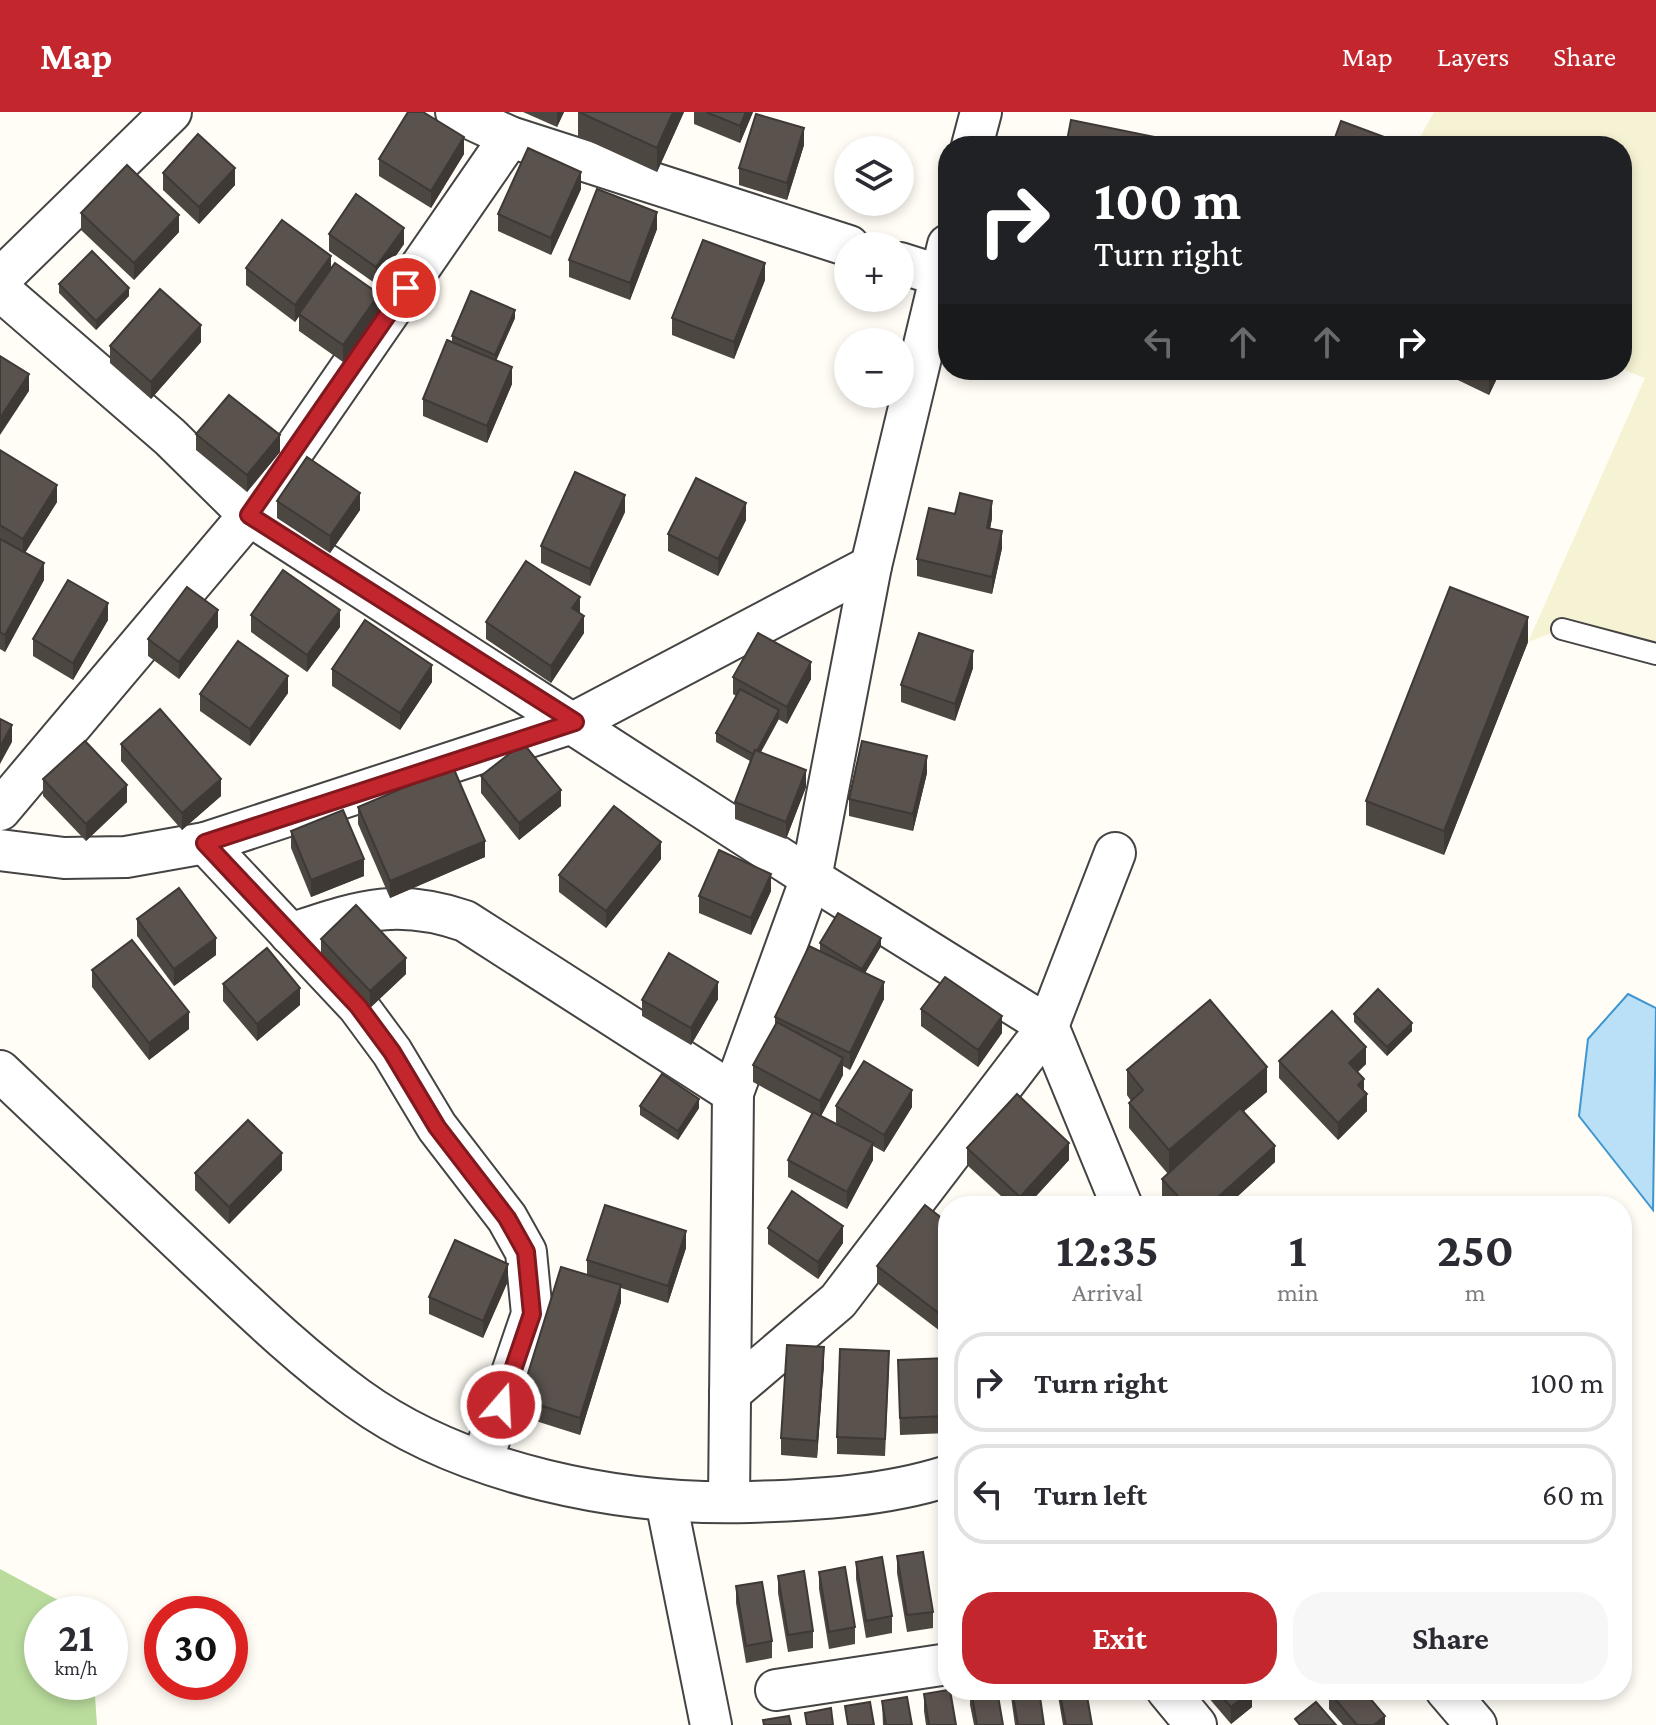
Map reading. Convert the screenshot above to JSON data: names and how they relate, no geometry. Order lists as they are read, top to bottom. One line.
{"page":{"header":"Map","nav":["Map","Layers","Share"],"map_buttons":["+","−"],"turn":["100 m","Turn right"],"eta":["12:35","Arrival","1","min","250","m"],"list":[{"name":"Turn right","value":"100 m"},{"name":"Turn left","value":"60 m"}],"buttons":["Exit","Share"],"speed":"21 km/h","limit":"30"}}
